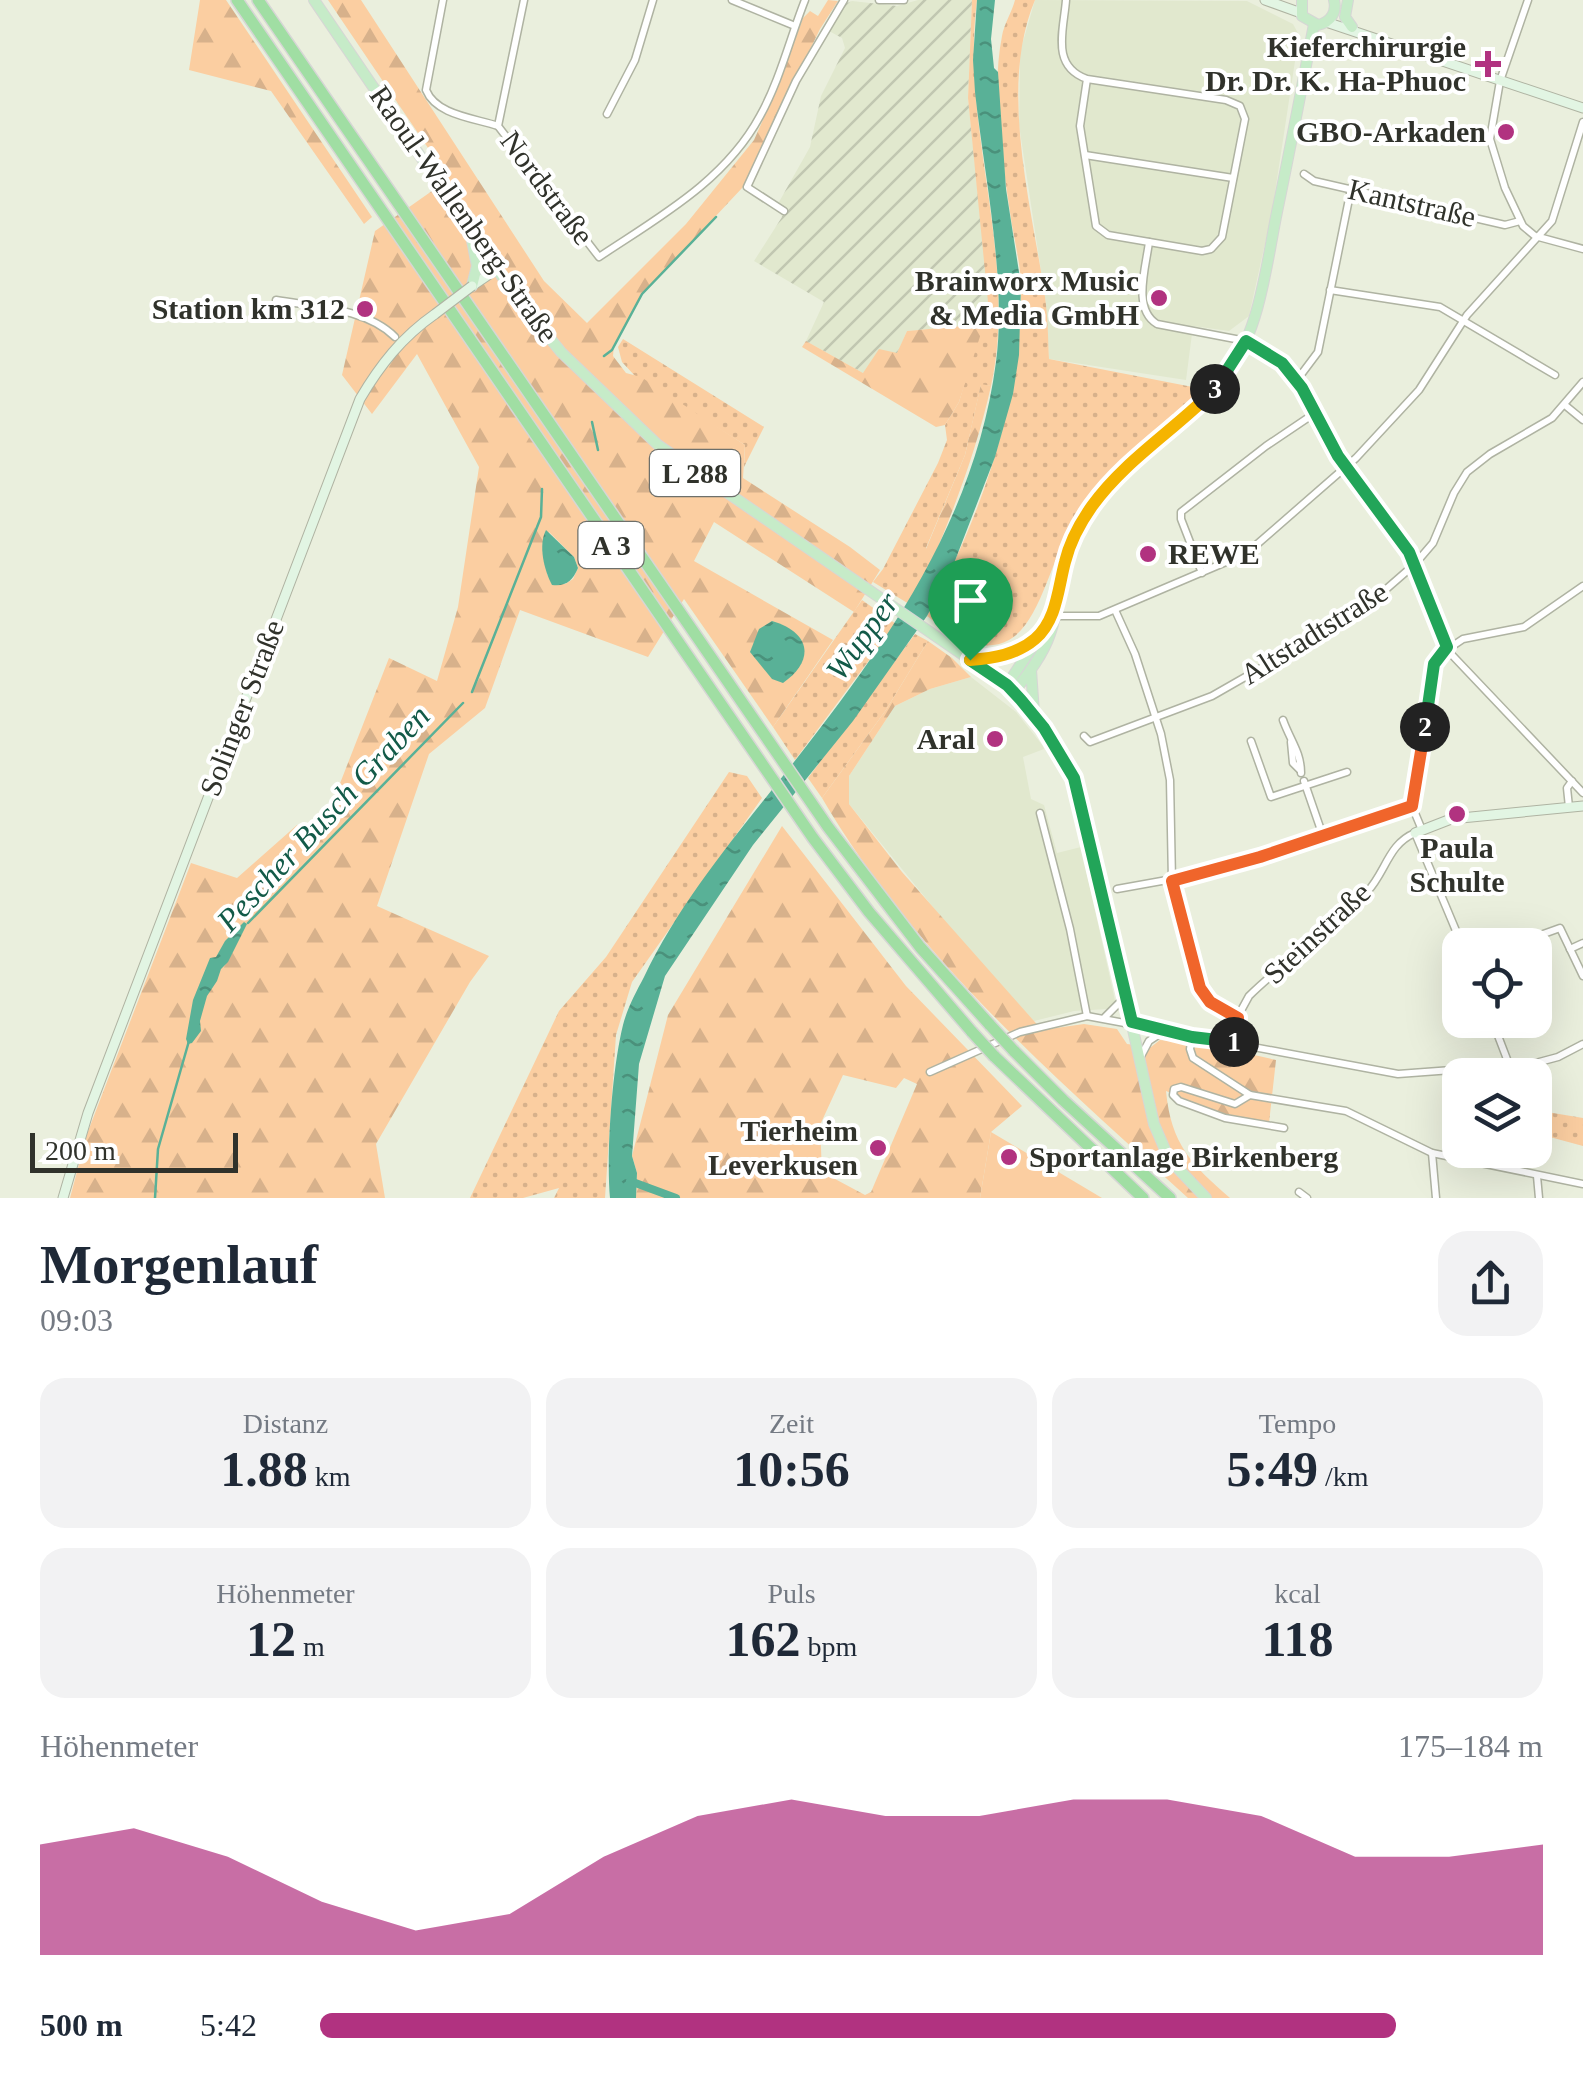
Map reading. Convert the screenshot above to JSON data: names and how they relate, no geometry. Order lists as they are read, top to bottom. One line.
{"streets":{"highway":["A 3"],"main road":["Raoul-Wallenberg-Straße","L 288","Solinger Straße"],"street":["Nordstraße","Kantstraße","Altstadtstraße","Steinstraße"]},"crossings":[["Raoul-Wallenberg-Straße","L 288"],["Raoul-Wallenberg-Straße","Solinger Straße"]],"water":["Wupper","Pescher Busch Graben"],"places":{"health":["Kieferchirurgie Dr. Dr. K. Ha-Phuoc"],"other":["GBO-Arkaden","Brainworx Music & Media GmbH","Station km 312","REWE","Aral","Paula Schulte","Tierheim Leverkusen","Sportanlage Birkenberg"]},"scale_bar":"200 m","page":{"pins":["3","2","1"],"scale":"200 m","heading":["Morgenlauf","09:03"],"stats":[["Distanz","1.88 km"],["Zeit","10:56"],["Tempo","5:49 /km"],["Höhenmeter","12 m"],["Puls","162 bpm"],["kcal","118"]],"chart":["Höhenmeter","175–184 m"],"list":[{"name":"500 m","note":"5:42"}]}}
